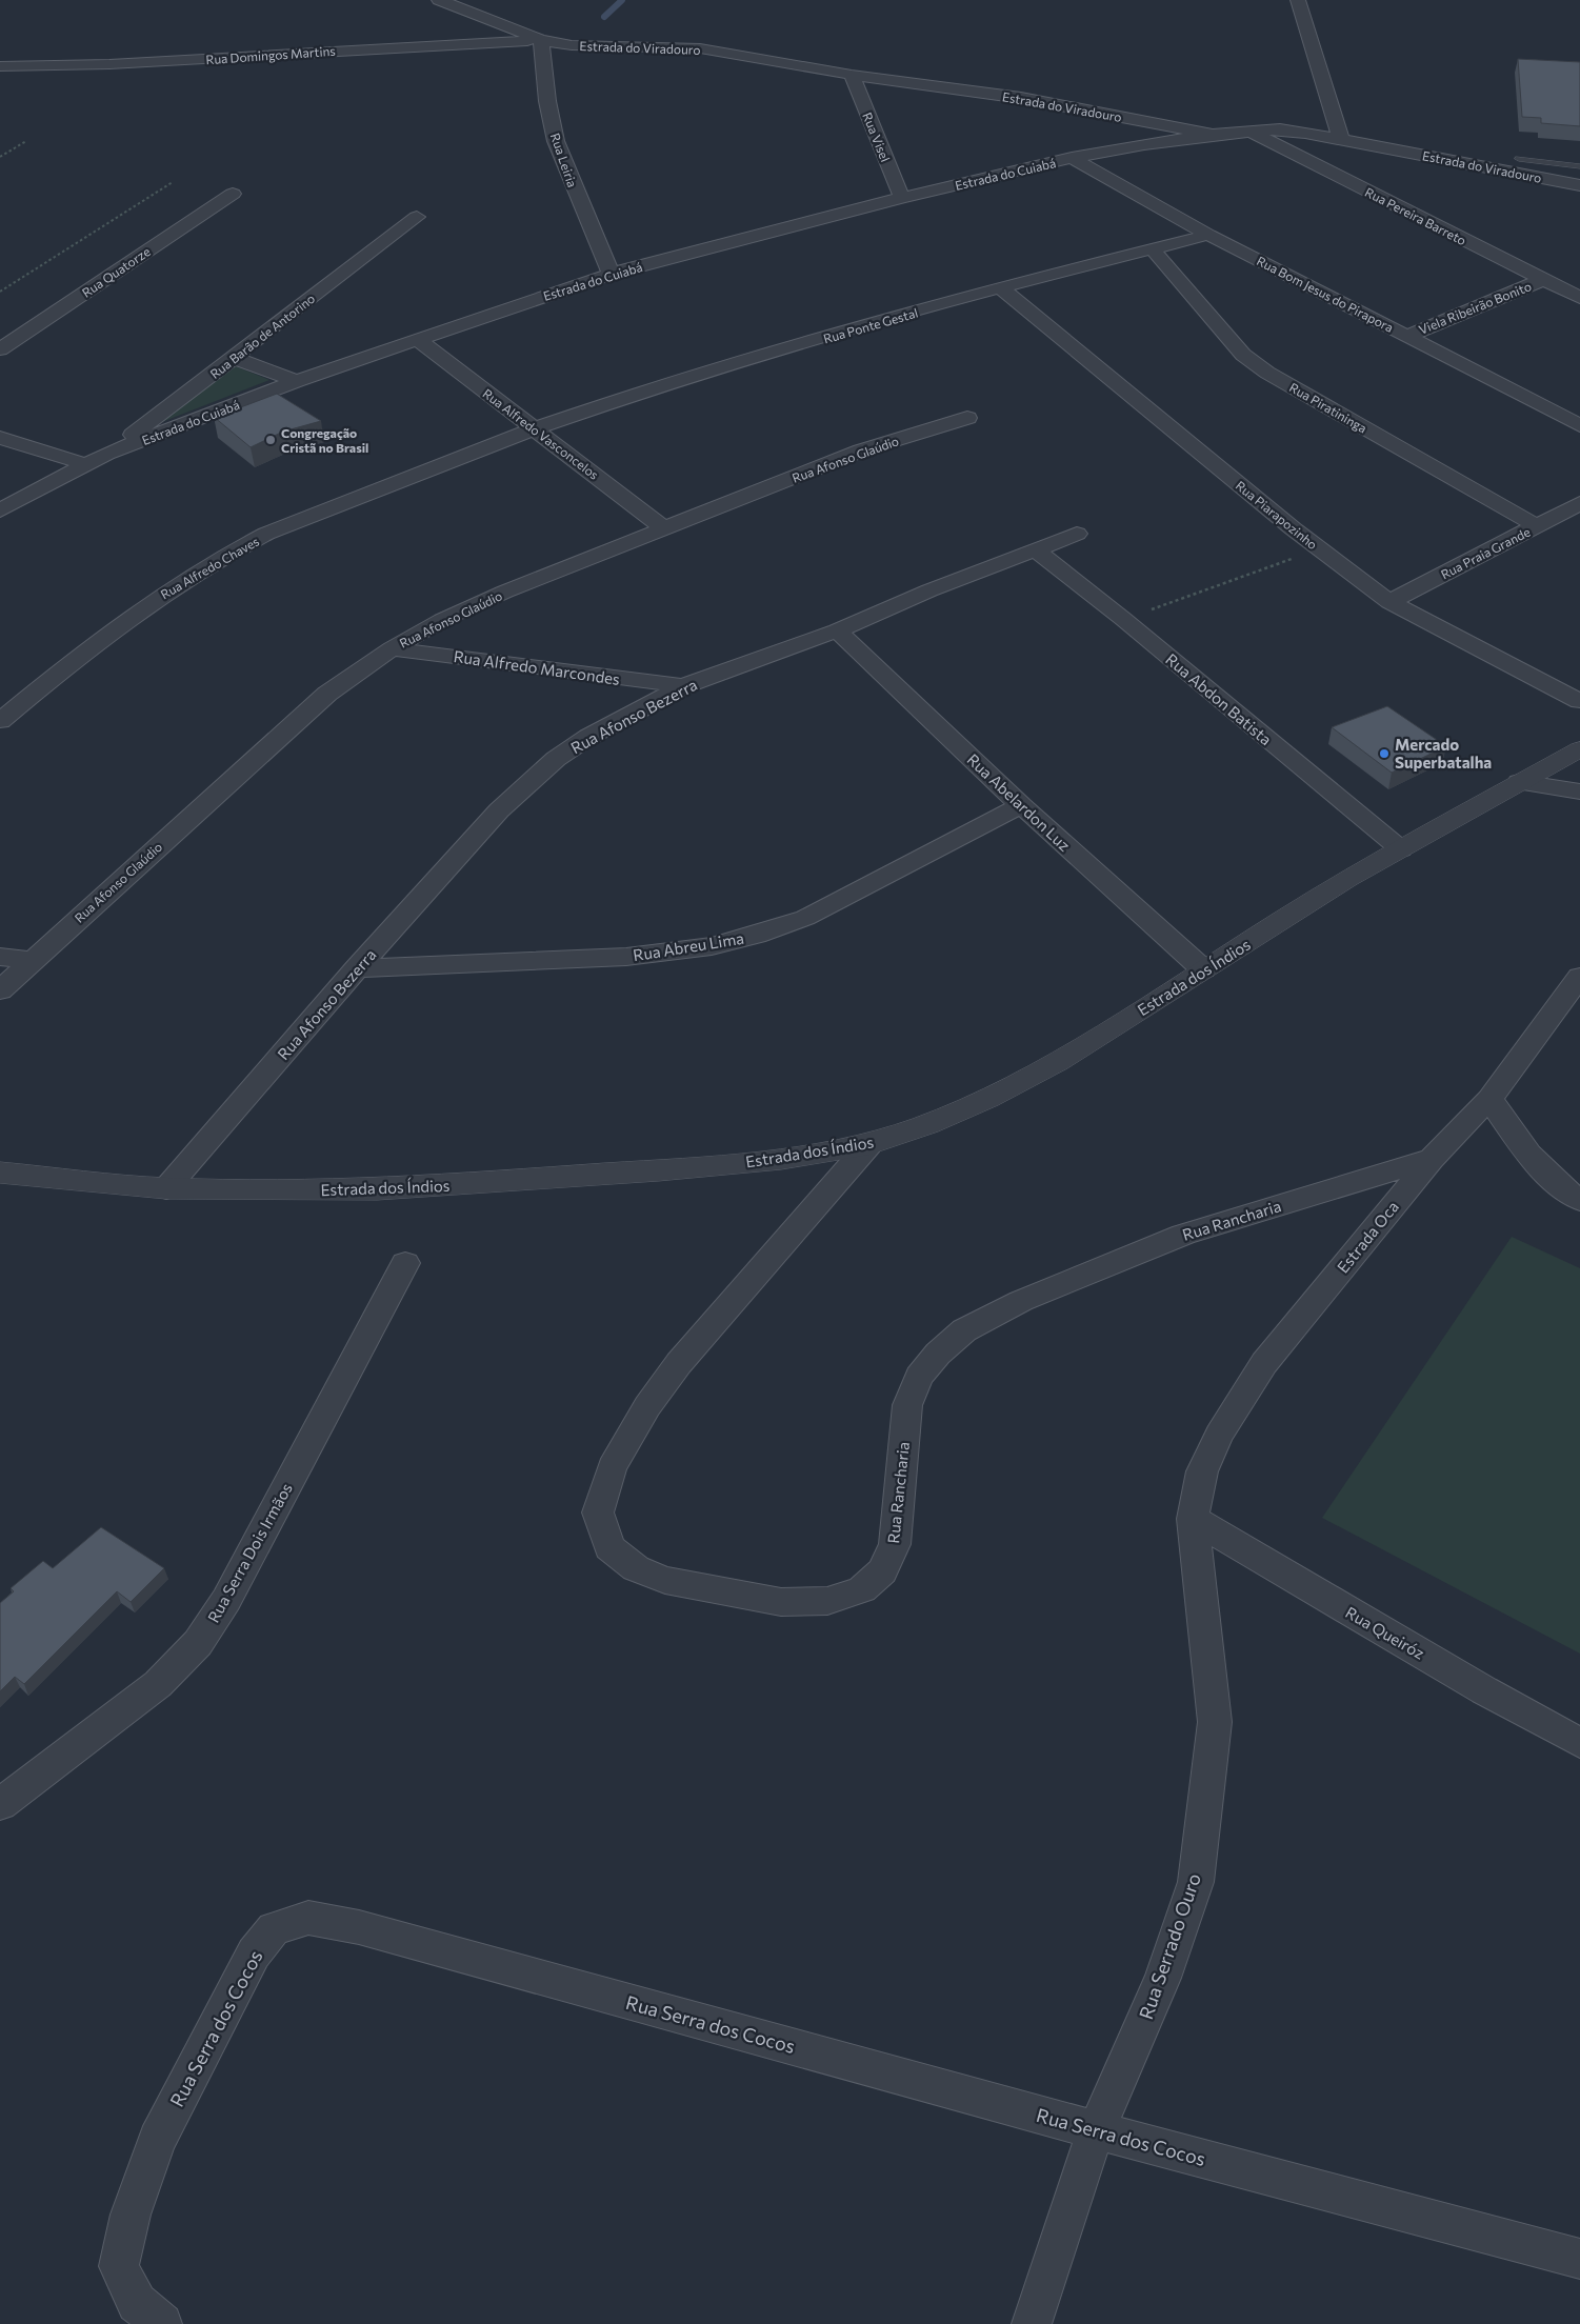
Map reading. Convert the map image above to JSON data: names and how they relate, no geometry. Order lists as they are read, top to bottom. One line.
{"streets":{"street":["Estrada do Viradouro","Rua Domingos Martins","Rua Visel","Rua Leiria","Estrada do Cuiabá","Rua Pereira Barreto","Rua Quatorze","Rua Bom Jesus do Pirapora","Viela Ribeirão Bonito","Rua Ponte Gestal","Rua Barão de Antorino","Rua Piratininga","Rua Alfredo Vasconcelos","Rua Afonso Glaúdio","Rua Piarapozinho","Rua Praia Grande","Rua Alfredo Chaves","Rua Alfredo Marcondes","Rua Abdon Batista","Rua Afonso Bezerra","Rua Abelardon Luz","Rua Abreu Lima","Estrada dos Índios","Rua Rancharia","Estrada Oca","Rua Serra Dois Irmãos","Rua Queiróz","Rua Serrado Ouro","Rua Serra dos Cocos"]},"crossings":[["Estrada do Viradouro","Rua Domingos Martins"],["Estrada do Viradouro","Rua Visel"],["Estrada do Viradouro","Rua Leiria"],["Estrada do Viradouro","Estrada do Cuiabá"],["Estrada do Viradouro","Rua Pereira Barreto"],["Rua Domingos Martins","Rua Leiria"],["Rua Visel","Estrada do Cuiabá"],["Rua Leiria","Estrada do Cuiabá"],["Estrada do Cuiabá","Rua Bom Jesus do Pirapora"],["Estrada do Cuiabá","Rua Barão de Antorino"],["Estrada do Cuiabá","Rua Alfredo Vasconcelos"],["Rua Pereira Barreto","Viela Ribeirão Bonito"],["Rua Bom Jesus do Pirapora","Viela Ribeirão Bonito"],["Rua Bom Jesus do Pirapora","Rua Ponte Gestal"],["Rua Ponte Gestal","Rua Piratininga"],["Rua Ponte Gestal","Rua Alfredo Vasconcelos"],["Rua Ponte Gestal","Rua Piarapozinho"],["Rua Ponte Gestal","Rua Alfredo Chaves"],["Rua Piratininga","Rua Praia Grande"],["Rua Alfredo Vasconcelos","Rua Afonso Glaúdio"],["Rua Alfredo Vasconcelos","Rua Alfredo Chaves"],["Rua Afonso Glaúdio","Rua Alfredo Marcondes"],["Rua Piarapozinho","Rua Praia Grande"],["Rua Alfredo Marcondes","Rua Afonso Bezerra"],["Rua Abdon Batista","Rua Afonso Bezerra"],["Rua Abdon Batista","Estrada dos Índios"],["Rua Afonso Bezerra","Rua Abelardon Luz"],["Rua Afonso Bezerra","Rua Abreu Lima"],["Rua Afonso Bezerra","Estrada dos Índios"],["Rua Abelardon Luz","Rua Abreu Lima"],["Rua Abelardon Luz","Estrada dos Índios"],["Estrada dos Índios","Rua Rancharia"],["Rua Rancharia","Estrada Oca"],["Estrada Oca","Rua Queiróz"],["Estrada Oca","Rua Serrado Ouro"],["Rua Queiróz","Rua Serrado Ouro"],["Rua Serrado Ouro","Rua Serra dos Cocos"]],"places":["Congregação Cristã no Brasil","Mercado Superbatalha"]}
